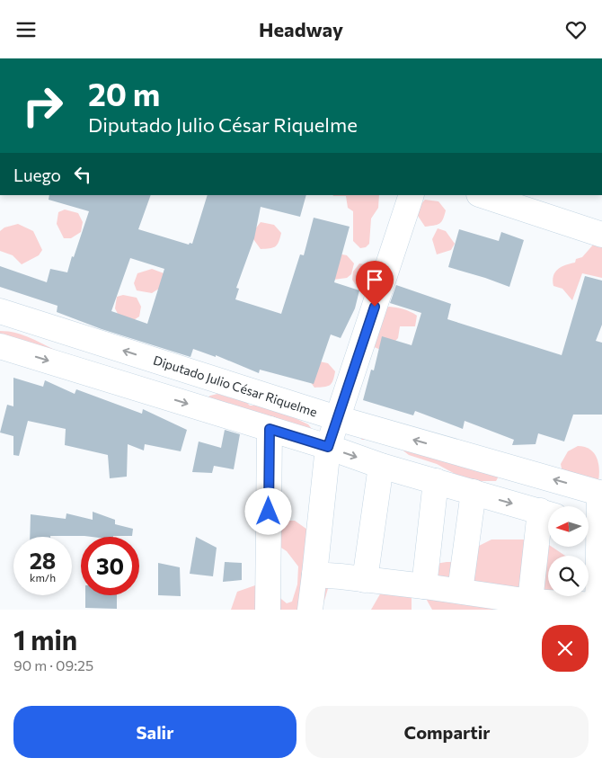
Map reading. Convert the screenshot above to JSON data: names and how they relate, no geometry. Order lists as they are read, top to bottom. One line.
{"streets":{"street":["Diputado Julio César Riquelme"]},"north":"left","page":{"header":"Headway","turn":["20 m","Diputado Julio César Riquelme"],"then":"Luego","speed":"28 km/h","limit":"30","heading":["1 min","90 m · 09:25"],"buttons":["Salir","Compartir"]}}
